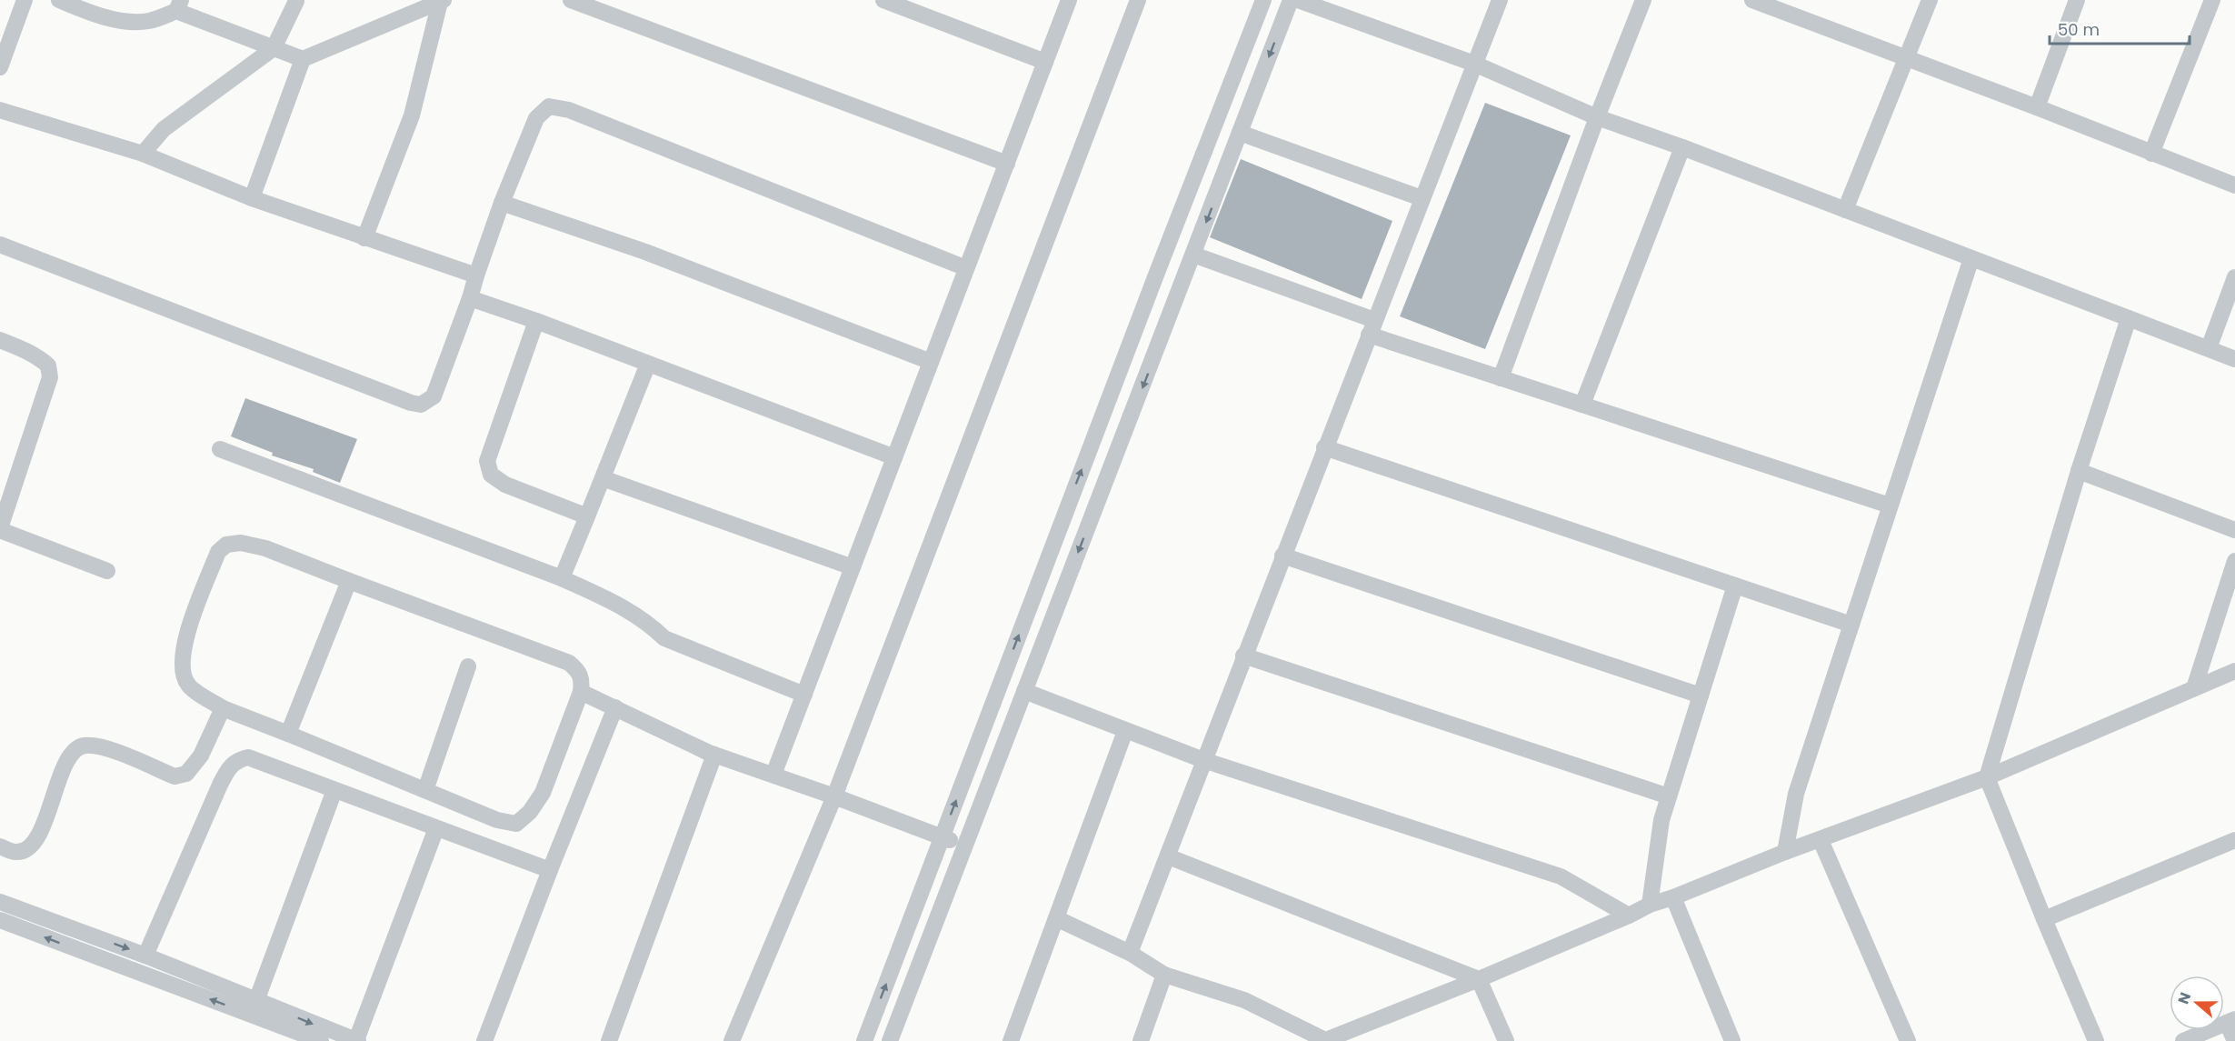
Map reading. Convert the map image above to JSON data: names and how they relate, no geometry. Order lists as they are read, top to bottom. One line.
{"scale_bar":"50 m","north":"left"}
